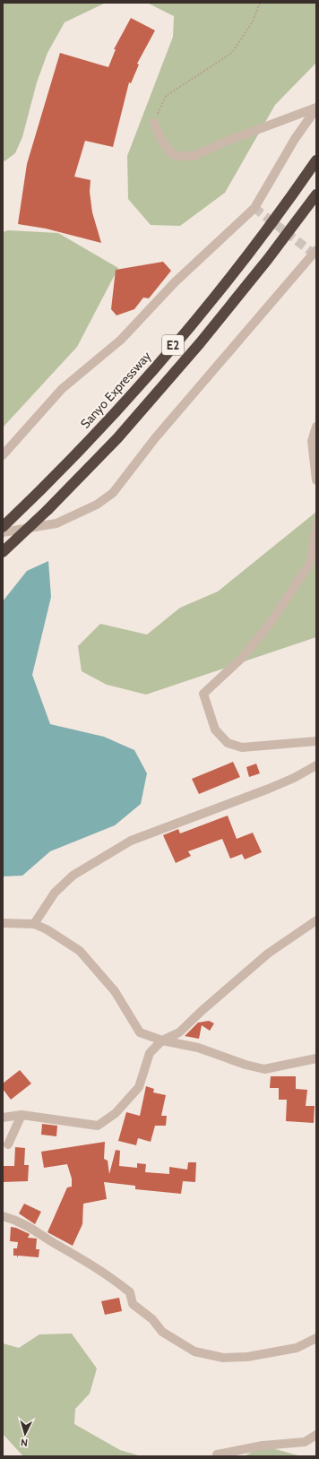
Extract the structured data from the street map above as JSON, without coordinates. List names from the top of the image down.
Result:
{
  "streets": {
    "highway": ["E2", "Sanyo Expressway"]
  },
  "north": "bottom"
}
